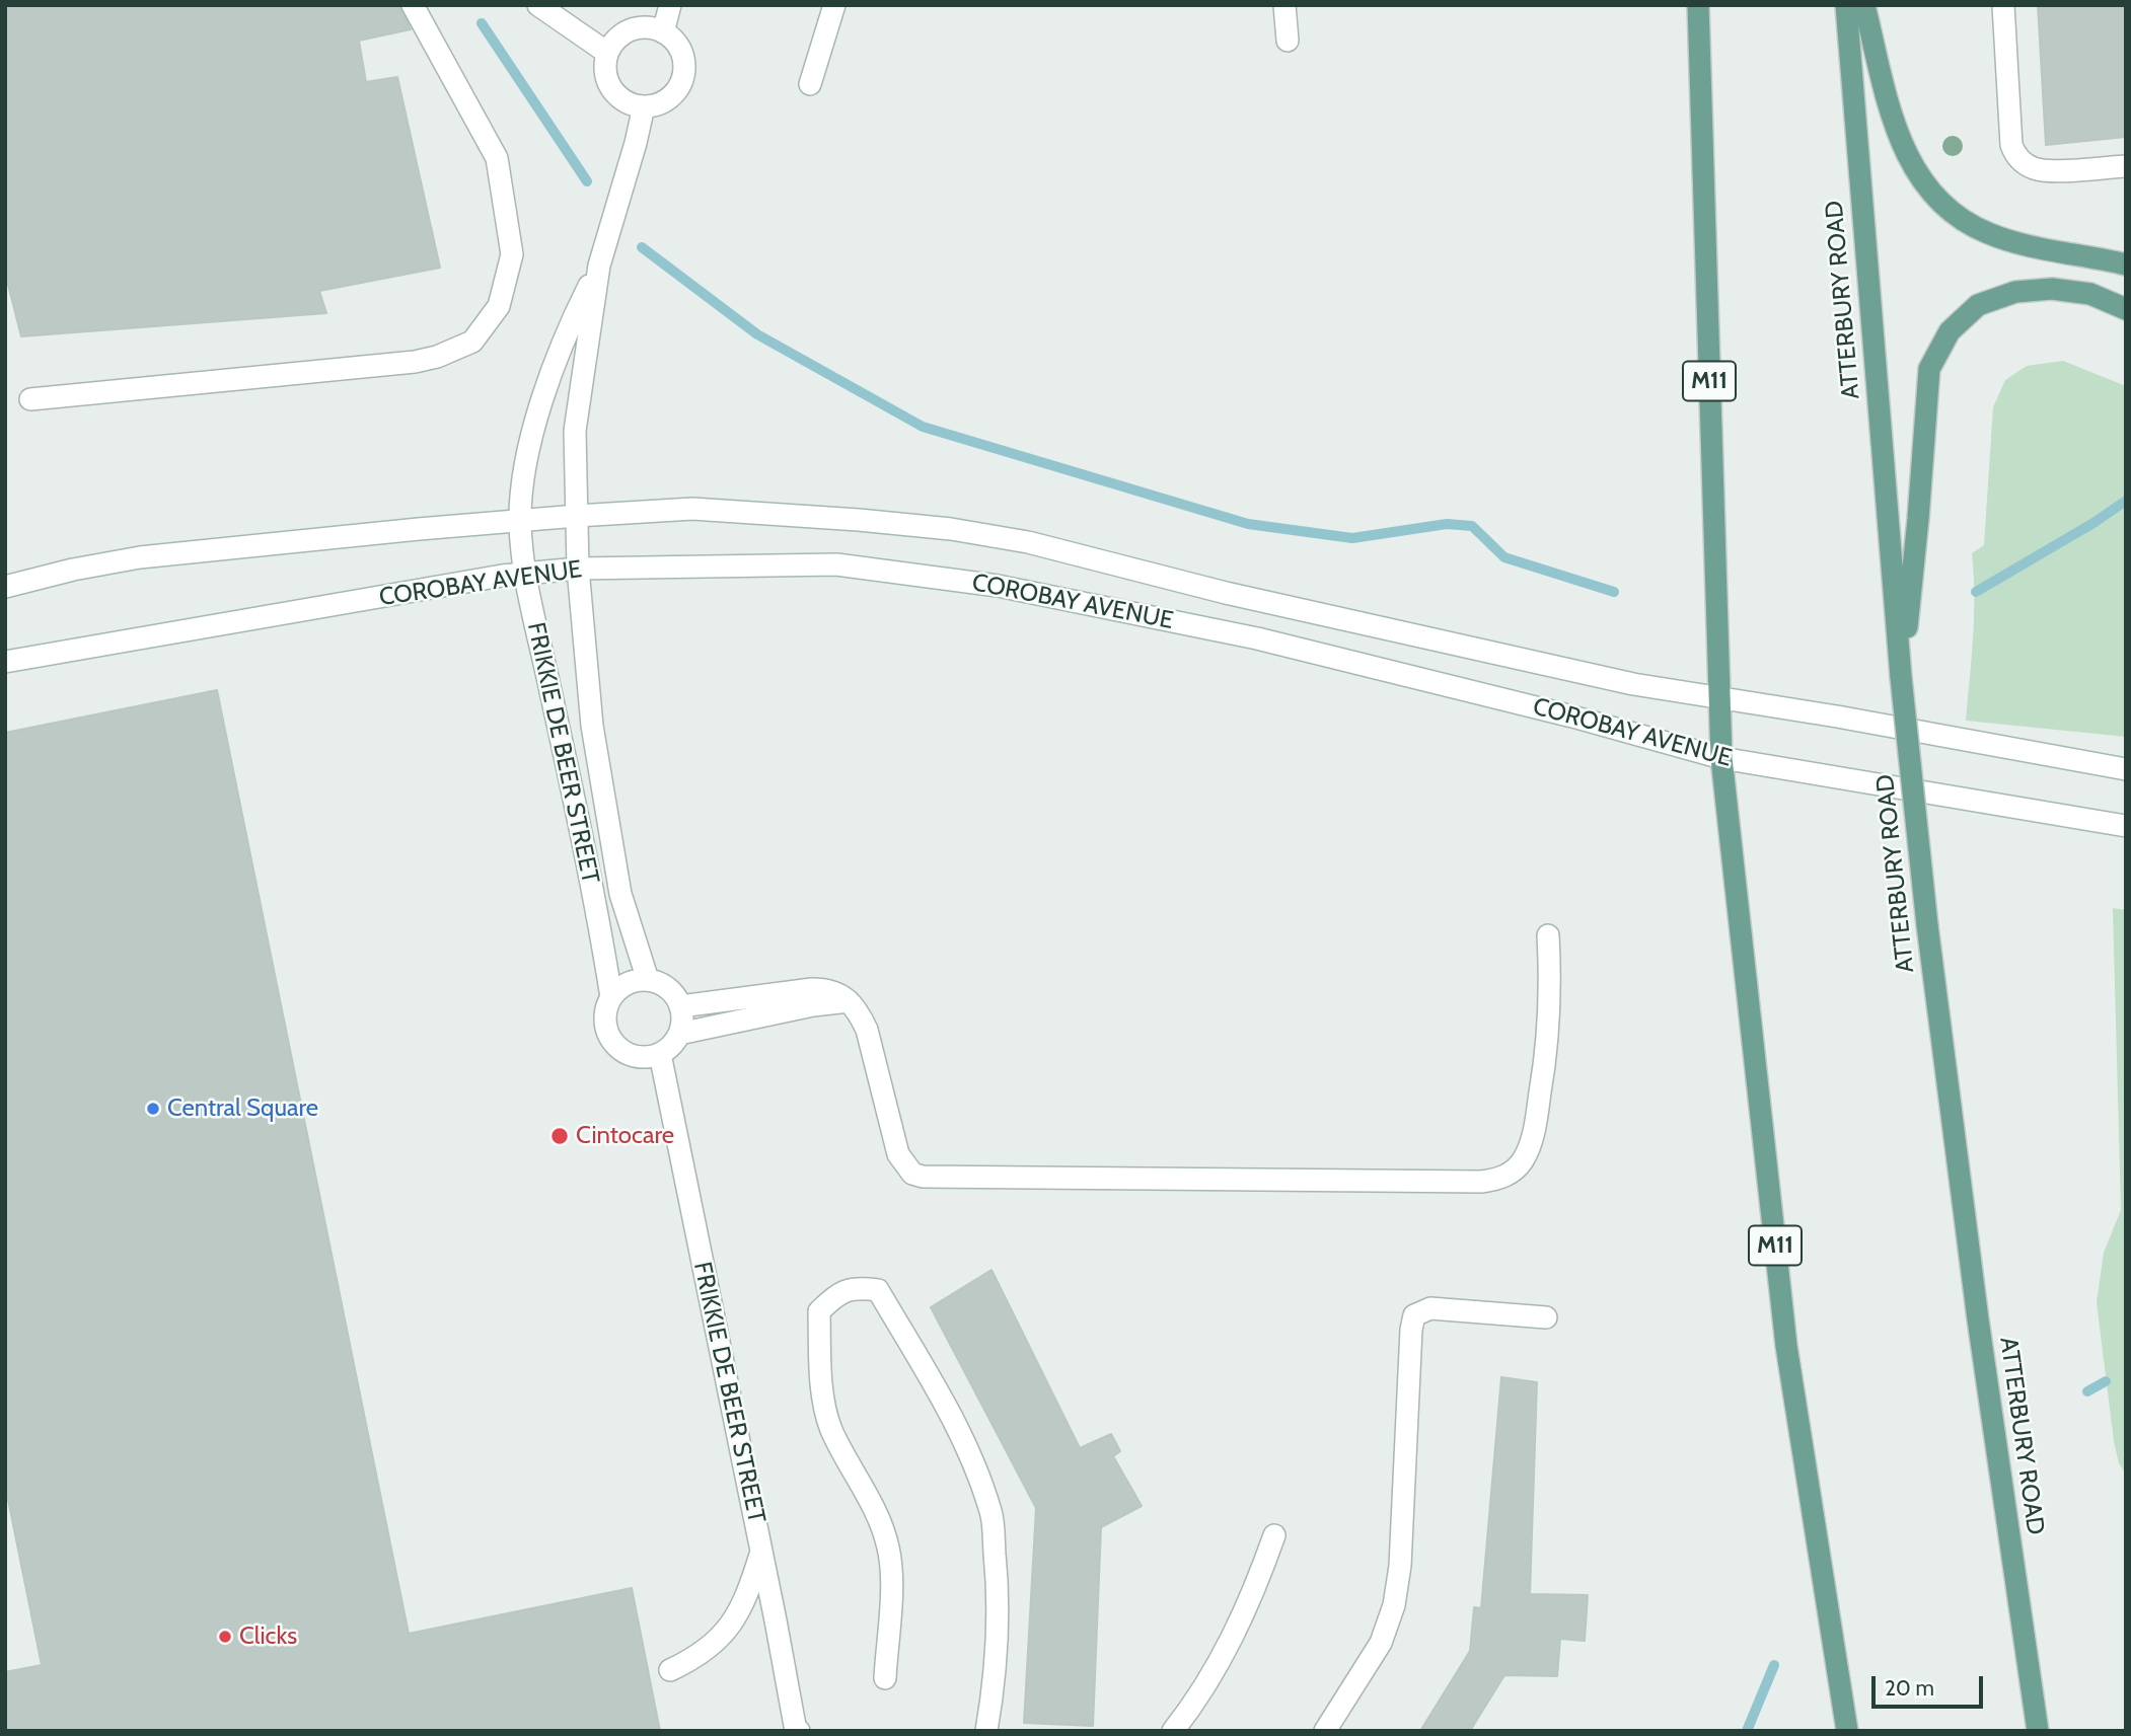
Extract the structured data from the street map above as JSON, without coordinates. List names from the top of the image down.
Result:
{
  "streets": {
    "main road": ["ATTERBURY ROAD", "M11"],
    "street": ["COROBAY AVENUE", "FRIKKIE DE BEER STREET"]
  },
  "crossings": [
    ["M11", "COROBAY AVENUE"],
    ["COROBAY AVENUE", "FRIKKIE DE BEER STREET"]
  ],
  "places": ["Central Square", "Cintocare", "Clicks"],
  "scale_bar": "20 m"
}
